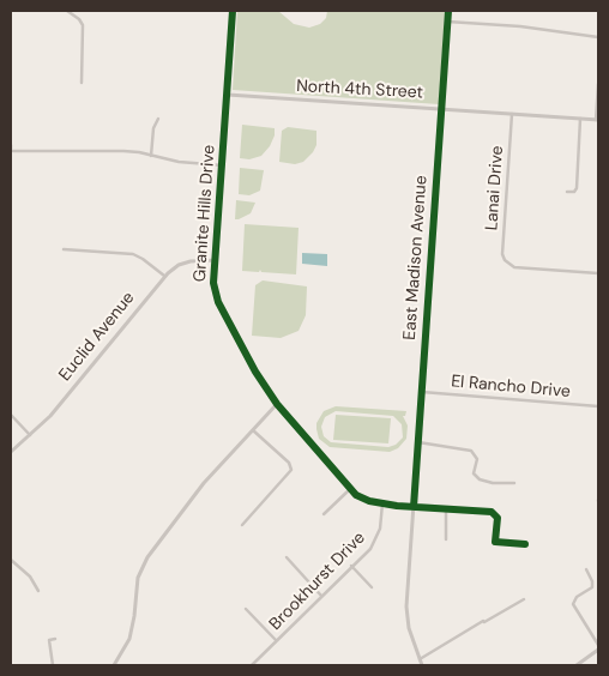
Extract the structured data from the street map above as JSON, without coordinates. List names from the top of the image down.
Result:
{
  "streets": {
    "street": [
      "North 4th Street",
      "Lanai Drive",
      "Granite Hills Drive",
      "East Madison Avenue",
      "Euclid Avenue",
      "El Rancho Drive",
      "Brookhurst Drive"
    ]
  },
  "crossings": [
    ["North 4th Street", "Lanai Drive"],
    ["North 4th Street", "Granite Hills Drive"],
    ["North 4th Street", "East Madison Avenue"],
    ["Granite Hills Drive", "East Madison Avenue"],
    ["Granite Hills Drive", "Euclid Avenue"],
    ["Granite Hills Drive", "Brookhurst Drive"],
    ["East Madison Avenue", "El Rancho Drive"]
  ]
}
